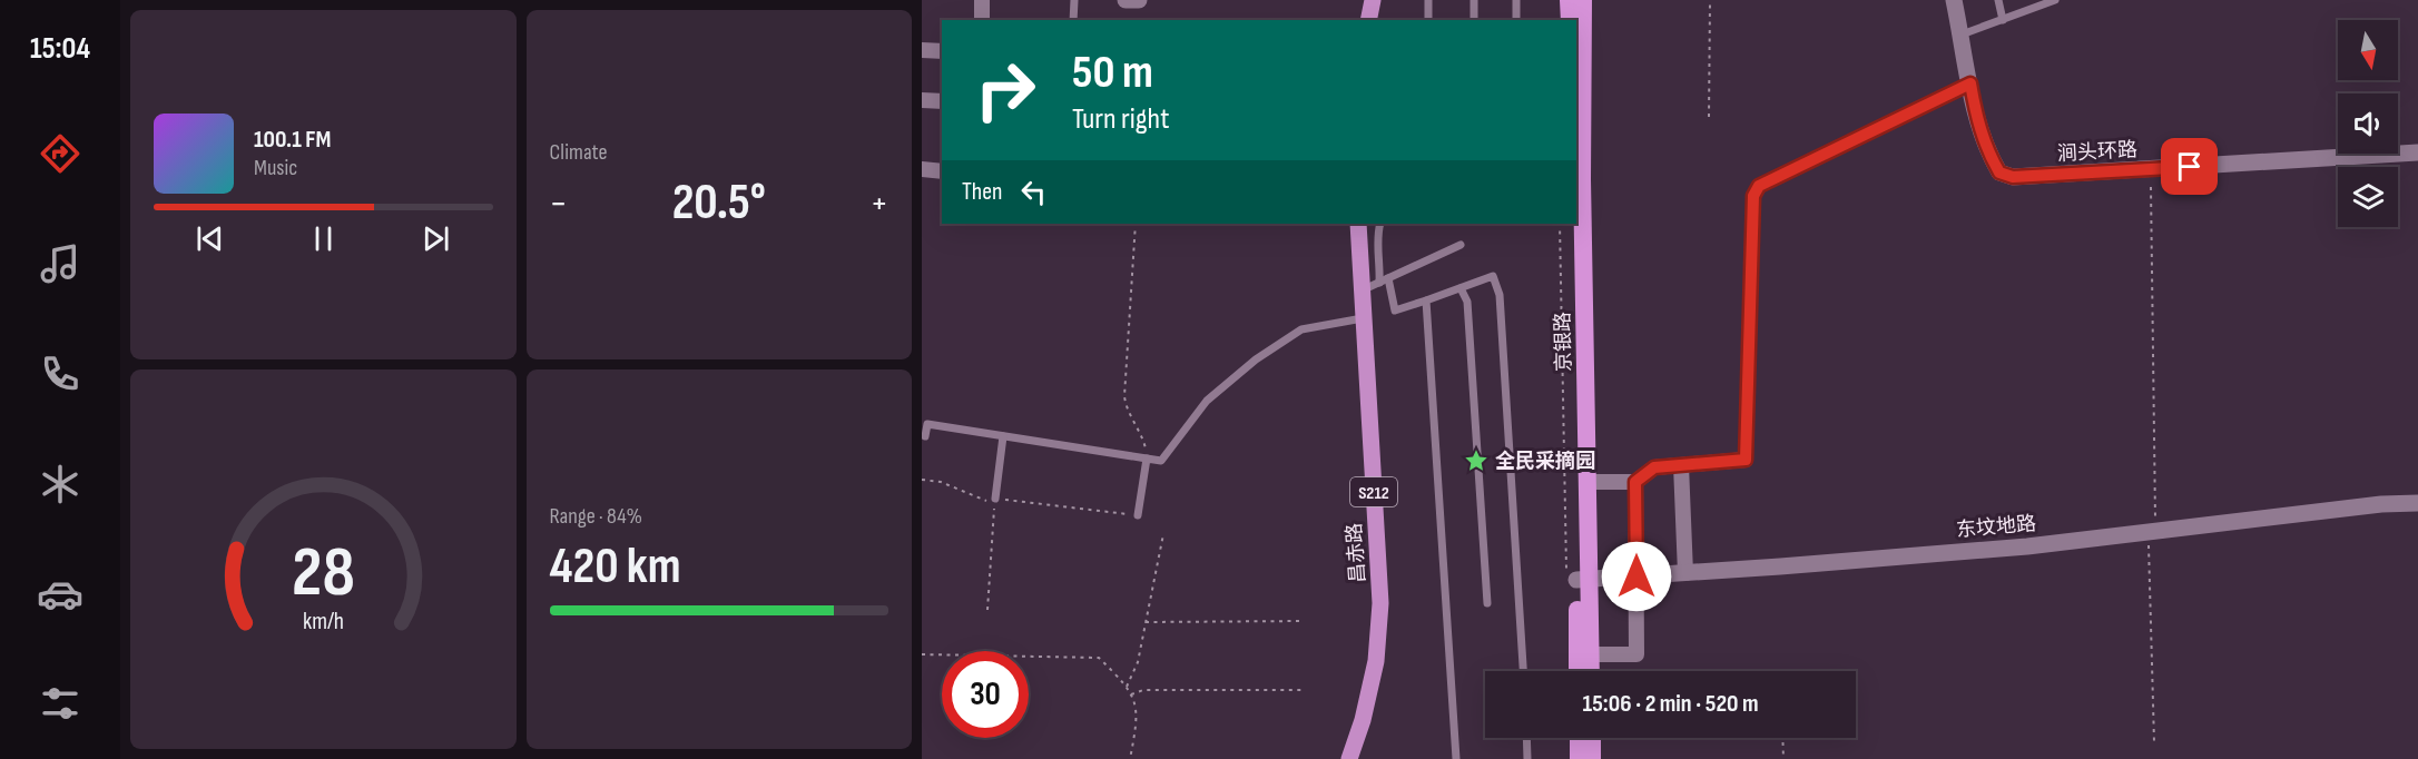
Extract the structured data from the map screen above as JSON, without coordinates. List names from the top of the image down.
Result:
{
  "streets": {
    "highway": ["京银路"],
    "main road": ["S212", "昌赤路"],
    "street": ["涧头环路", "东坟地路"]
  },
  "crossings": [
    ["京银路", "东坟地路"]
  ],
  "places": {
    "place": ["全民采摘园"]
  },
  "north": "bottom",
  "page": {
    "tabs": "15:04",
    "tile": [
      "Climate",
      ["Range · 84%", "420 km"]
    ],
    "turn": ["50 m", "Turn right"],
    "song": ["100.1 FM", "Music"],
    "then": "Then",
    "heat": ["−", "20.5°", "+"],
    "limit": "30",
    "trip": "15:06 · 2 min · 520 m",
    "gauge": ["28", "km/h"]
  }
}
